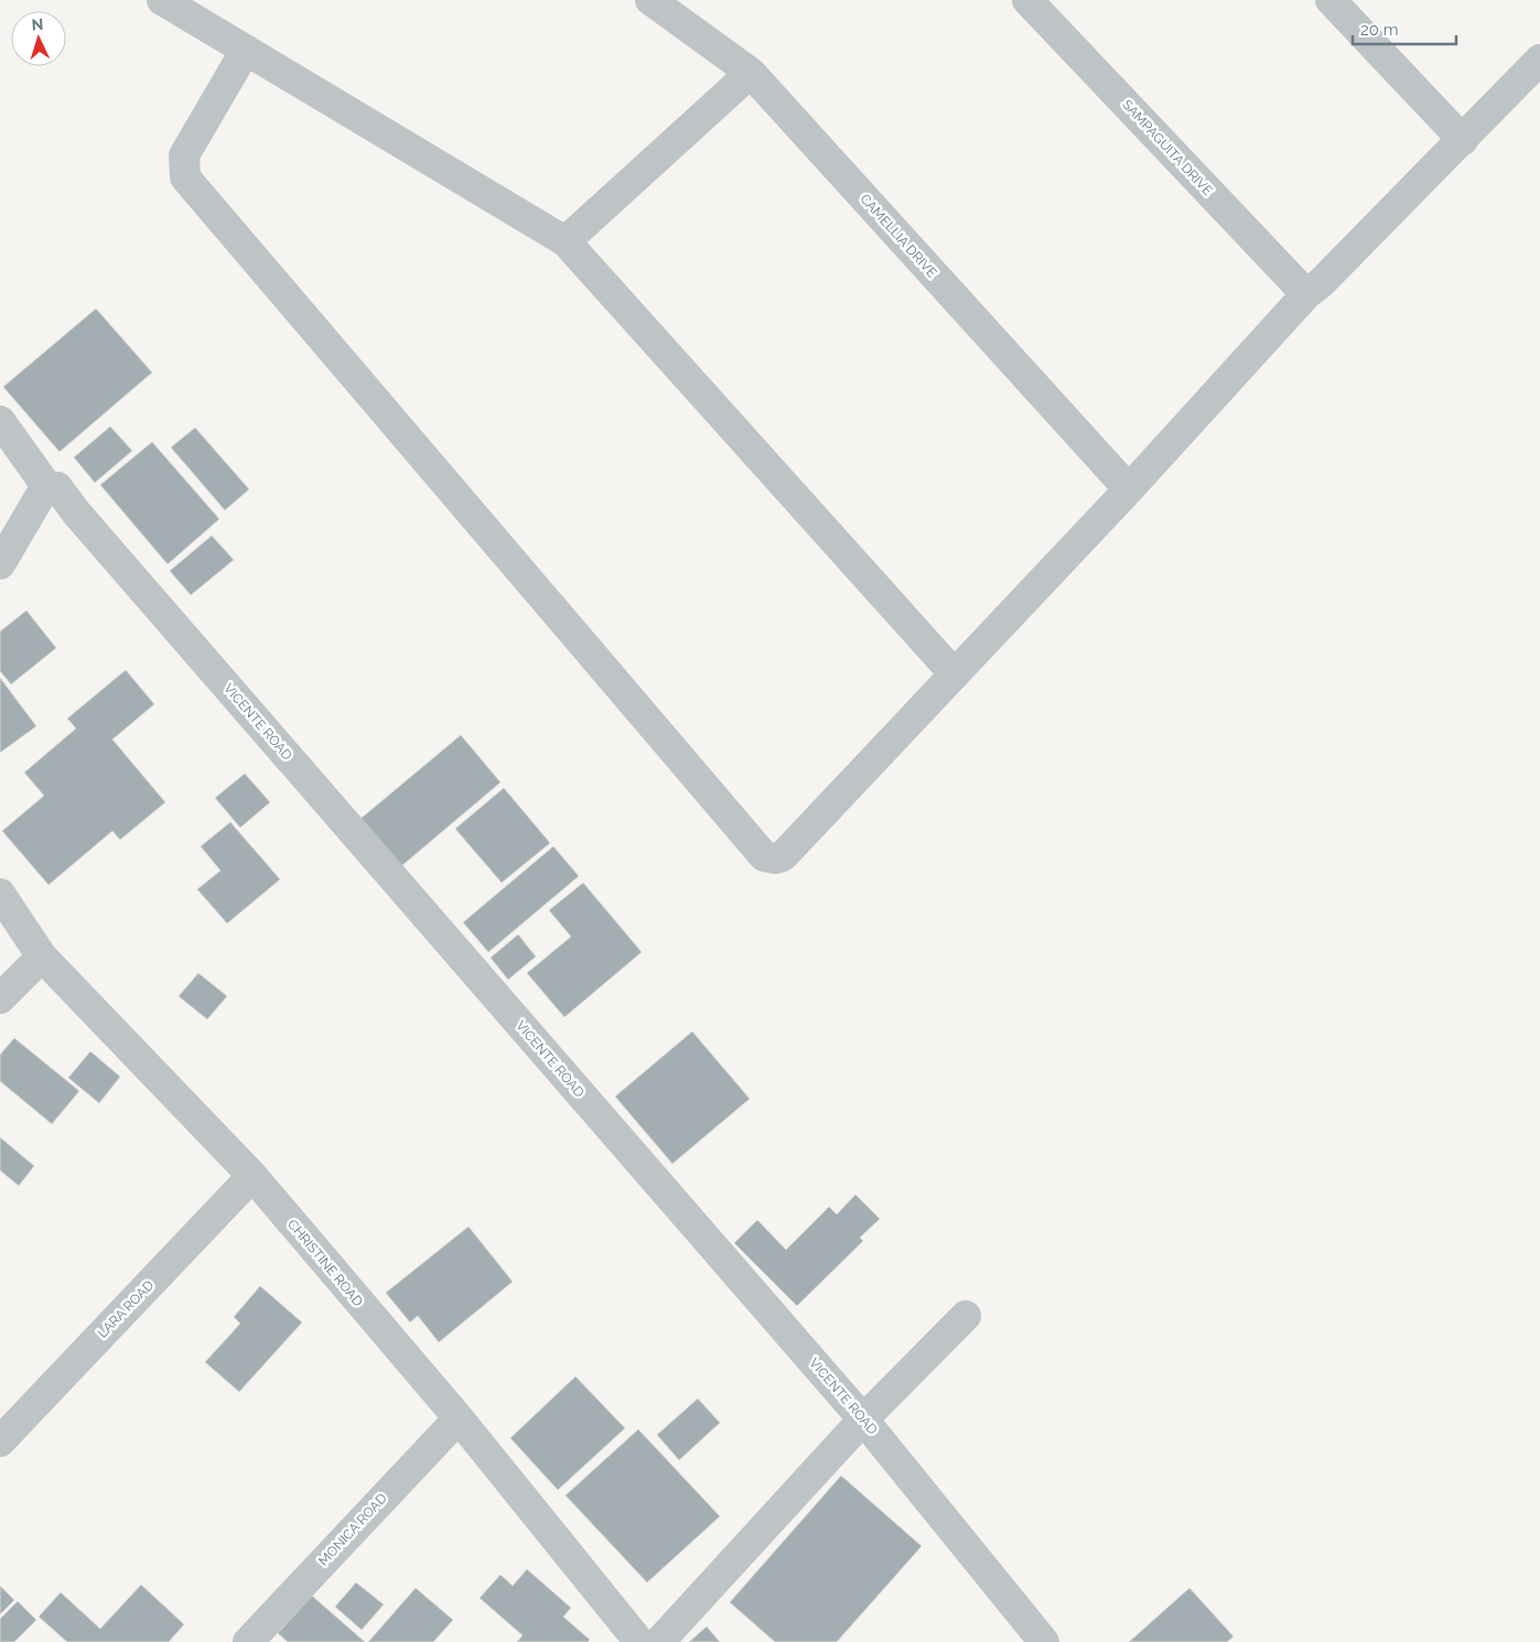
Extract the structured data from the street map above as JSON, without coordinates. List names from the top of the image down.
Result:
{
  "streets": {
    "street": [
      "SAMPAGUITA DRIVE",
      "CAMELLIA DRIVE",
      "VICENTE ROAD",
      "CHRISTINE ROAD",
      "LARA ROAD",
      "MONICA ROAD"
    ]
  },
  "crossings": [
    ["CHRISTINE ROAD", "LARA ROAD"],
    ["CHRISTINE ROAD", "MONICA ROAD"]
  ],
  "scale_bar": "20 m",
  "north": "top"
}
